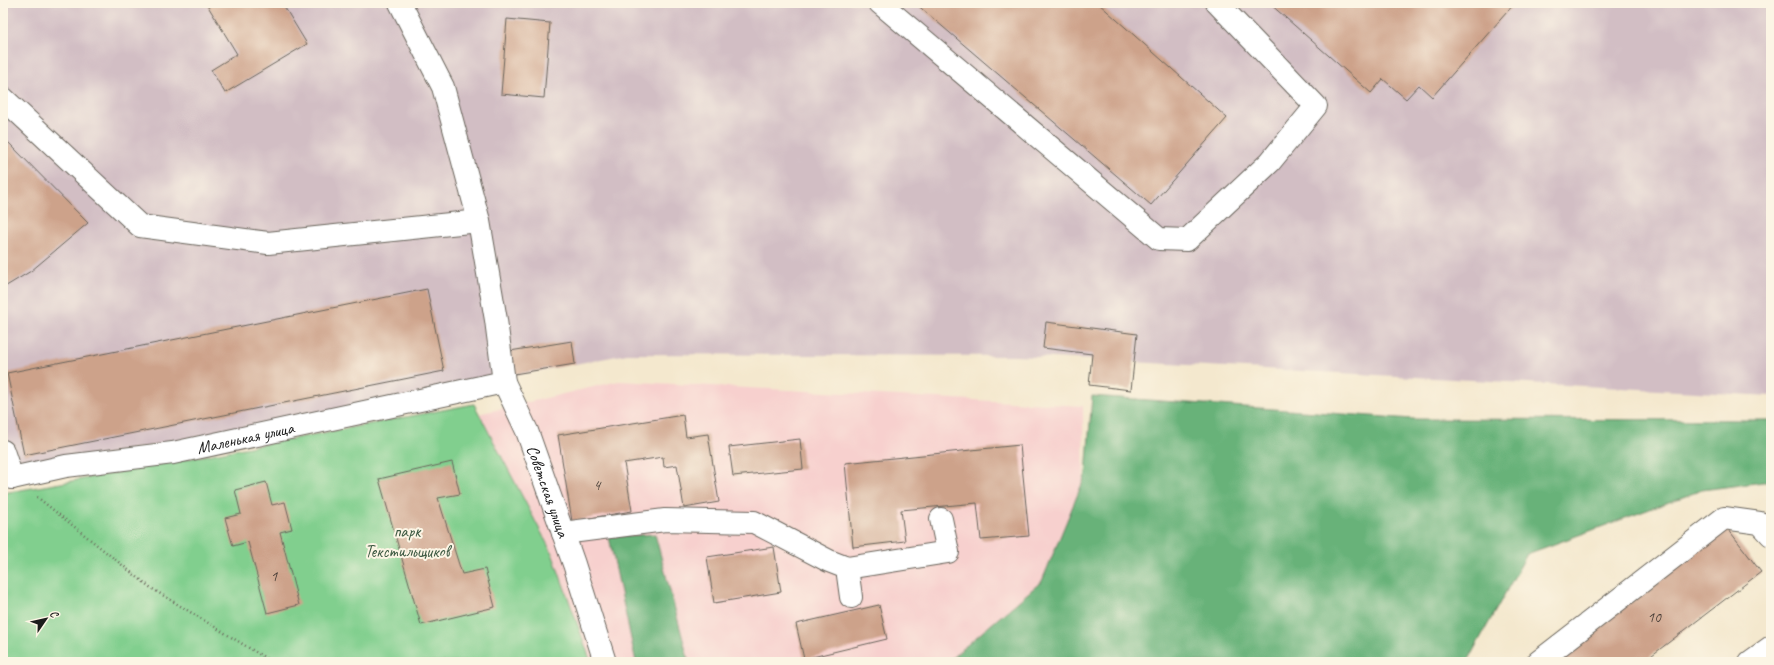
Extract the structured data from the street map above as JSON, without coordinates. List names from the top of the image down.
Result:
{
  "streets": {
    "street": ["Маленькая улица", "Советская улица"]
  },
  "crossings": [
    ["Маленькая улица", "Советская улица"]
  ],
  "parks": ["парк Текстильщиков"],
  "house_numbers": ["4", "1", "10"],
  "north": "top right"
}
